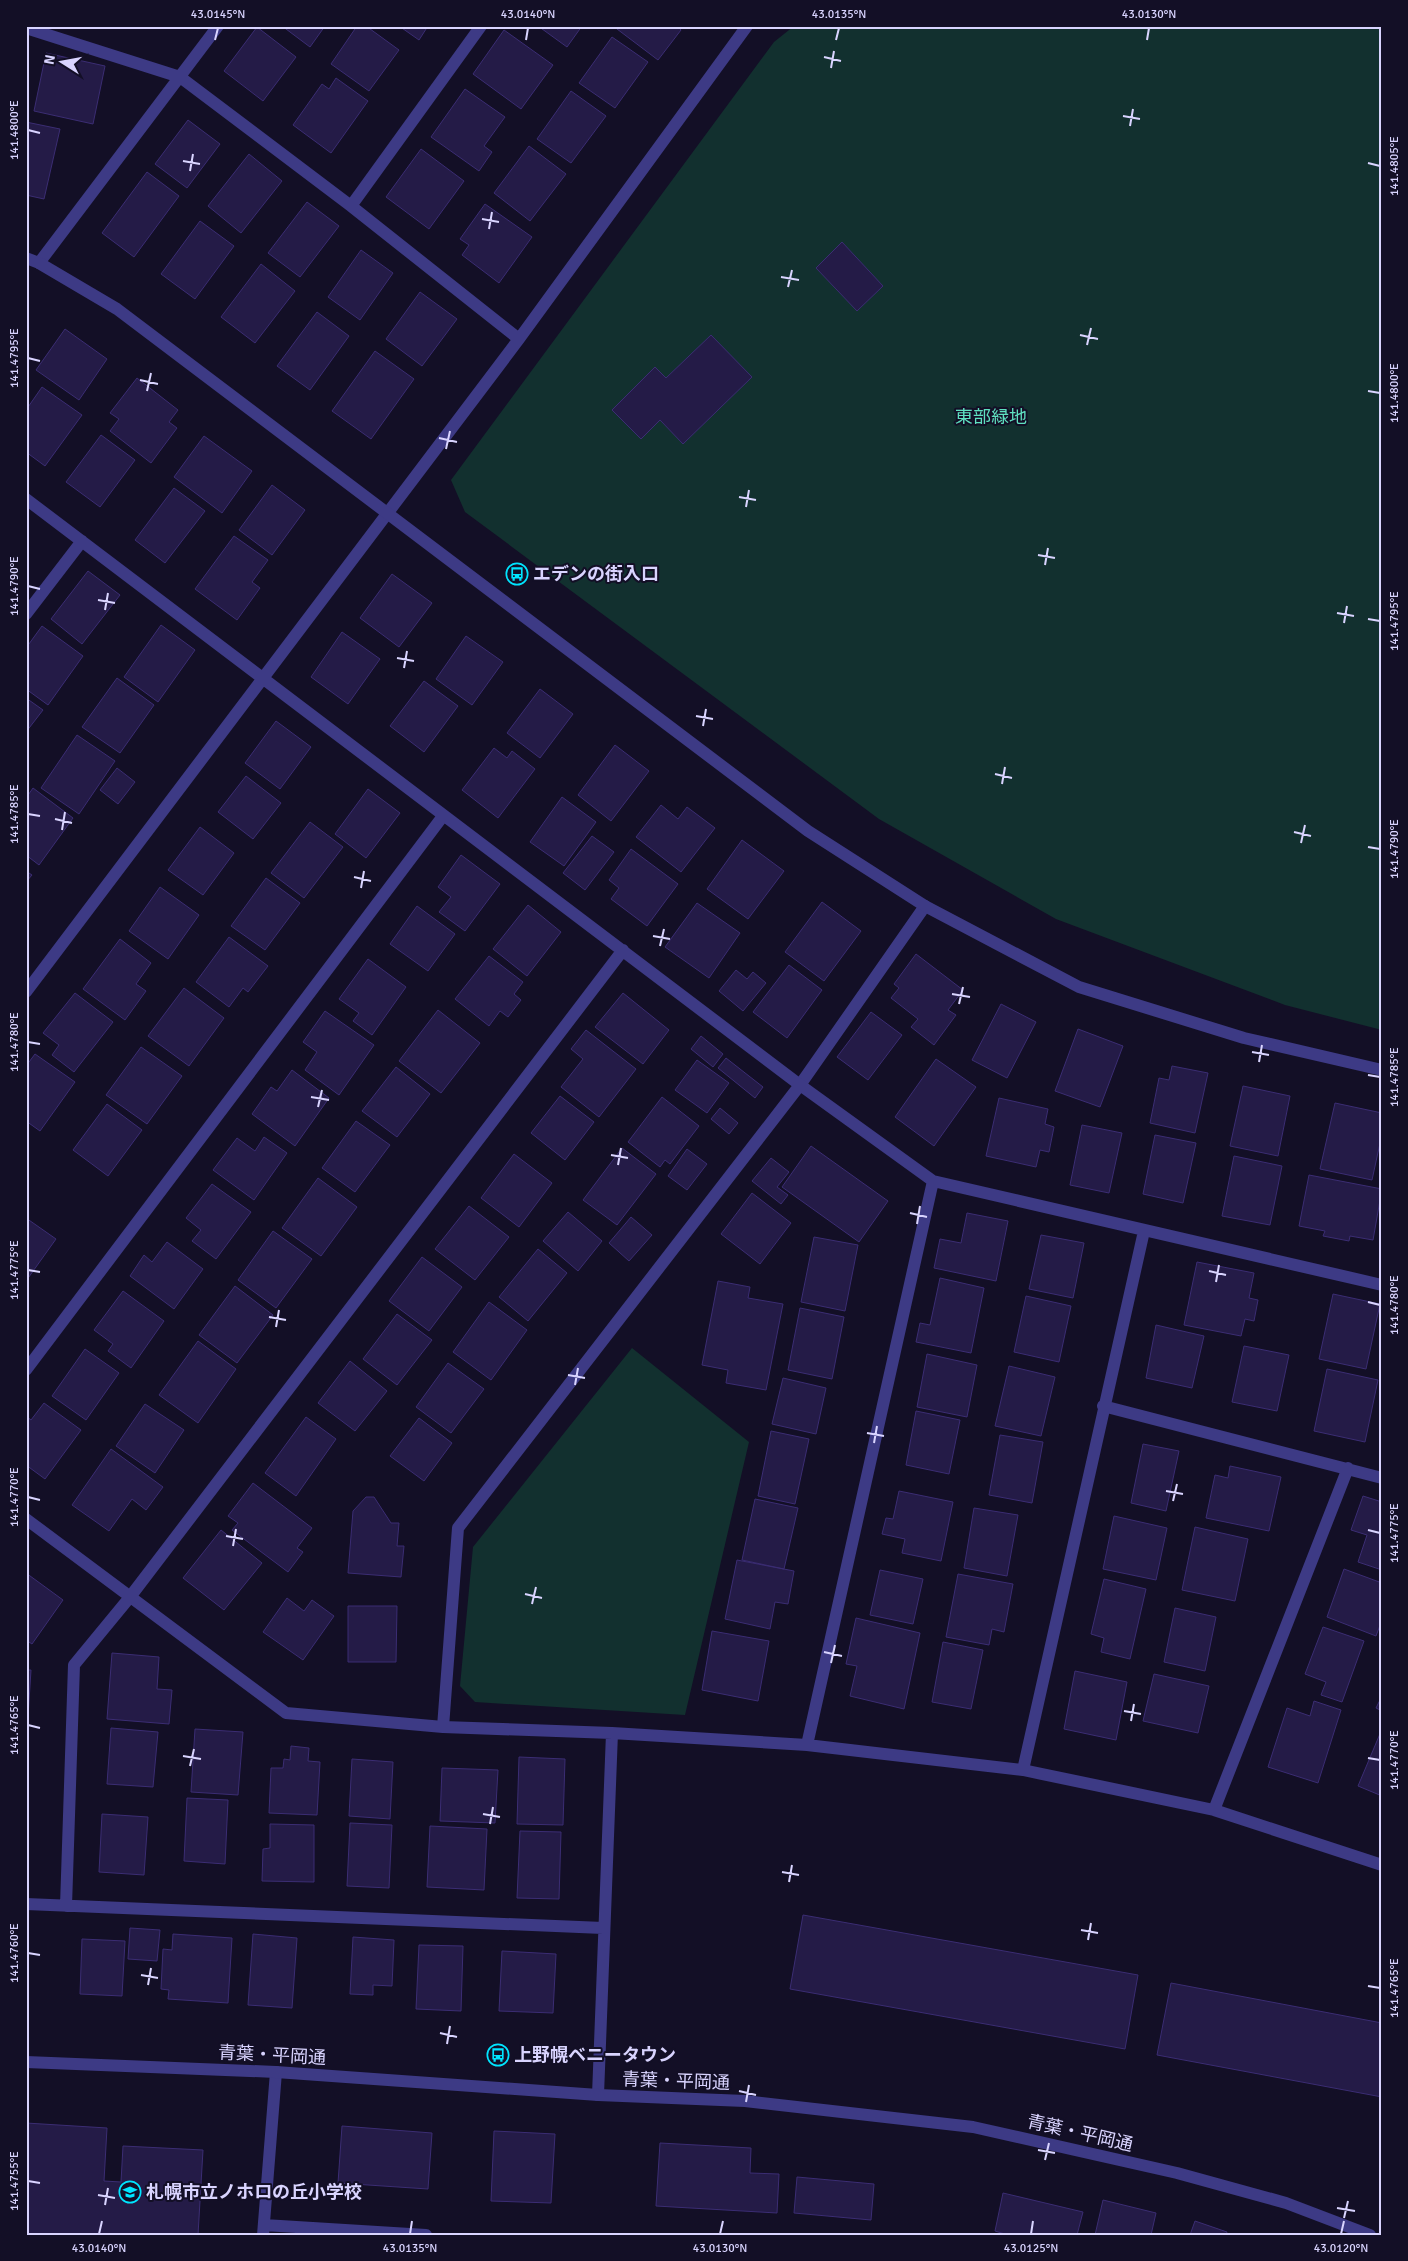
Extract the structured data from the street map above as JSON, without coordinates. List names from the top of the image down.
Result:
{
  "streets": {
    "street": ["青葉・平岡通"]
  },
  "parks": ["東部緑地"],
  "places": {
    "bus stop": ["エデンの街入口", "上野幌ベニータウン"],
    "school or university": ["札幌市立ノホロの丘小学校"]
  },
  "north": "left",
  "coordinates": [
    "43.0145°N",
    "43.0140°N",
    "43.0135°N",
    "43.0130°N",
    "141.4800°E",
    "141.4805°E",
    "141.4795°E",
    "141.4790°E",
    "141.4785°E",
    "141.4780°E",
    "141.4775°E",
    "141.4770°E",
    "141.4765°E",
    "141.4760°E",
    "141.4755°E",
    "43.0125°N",
    "43.0120°N"
  ]
}
